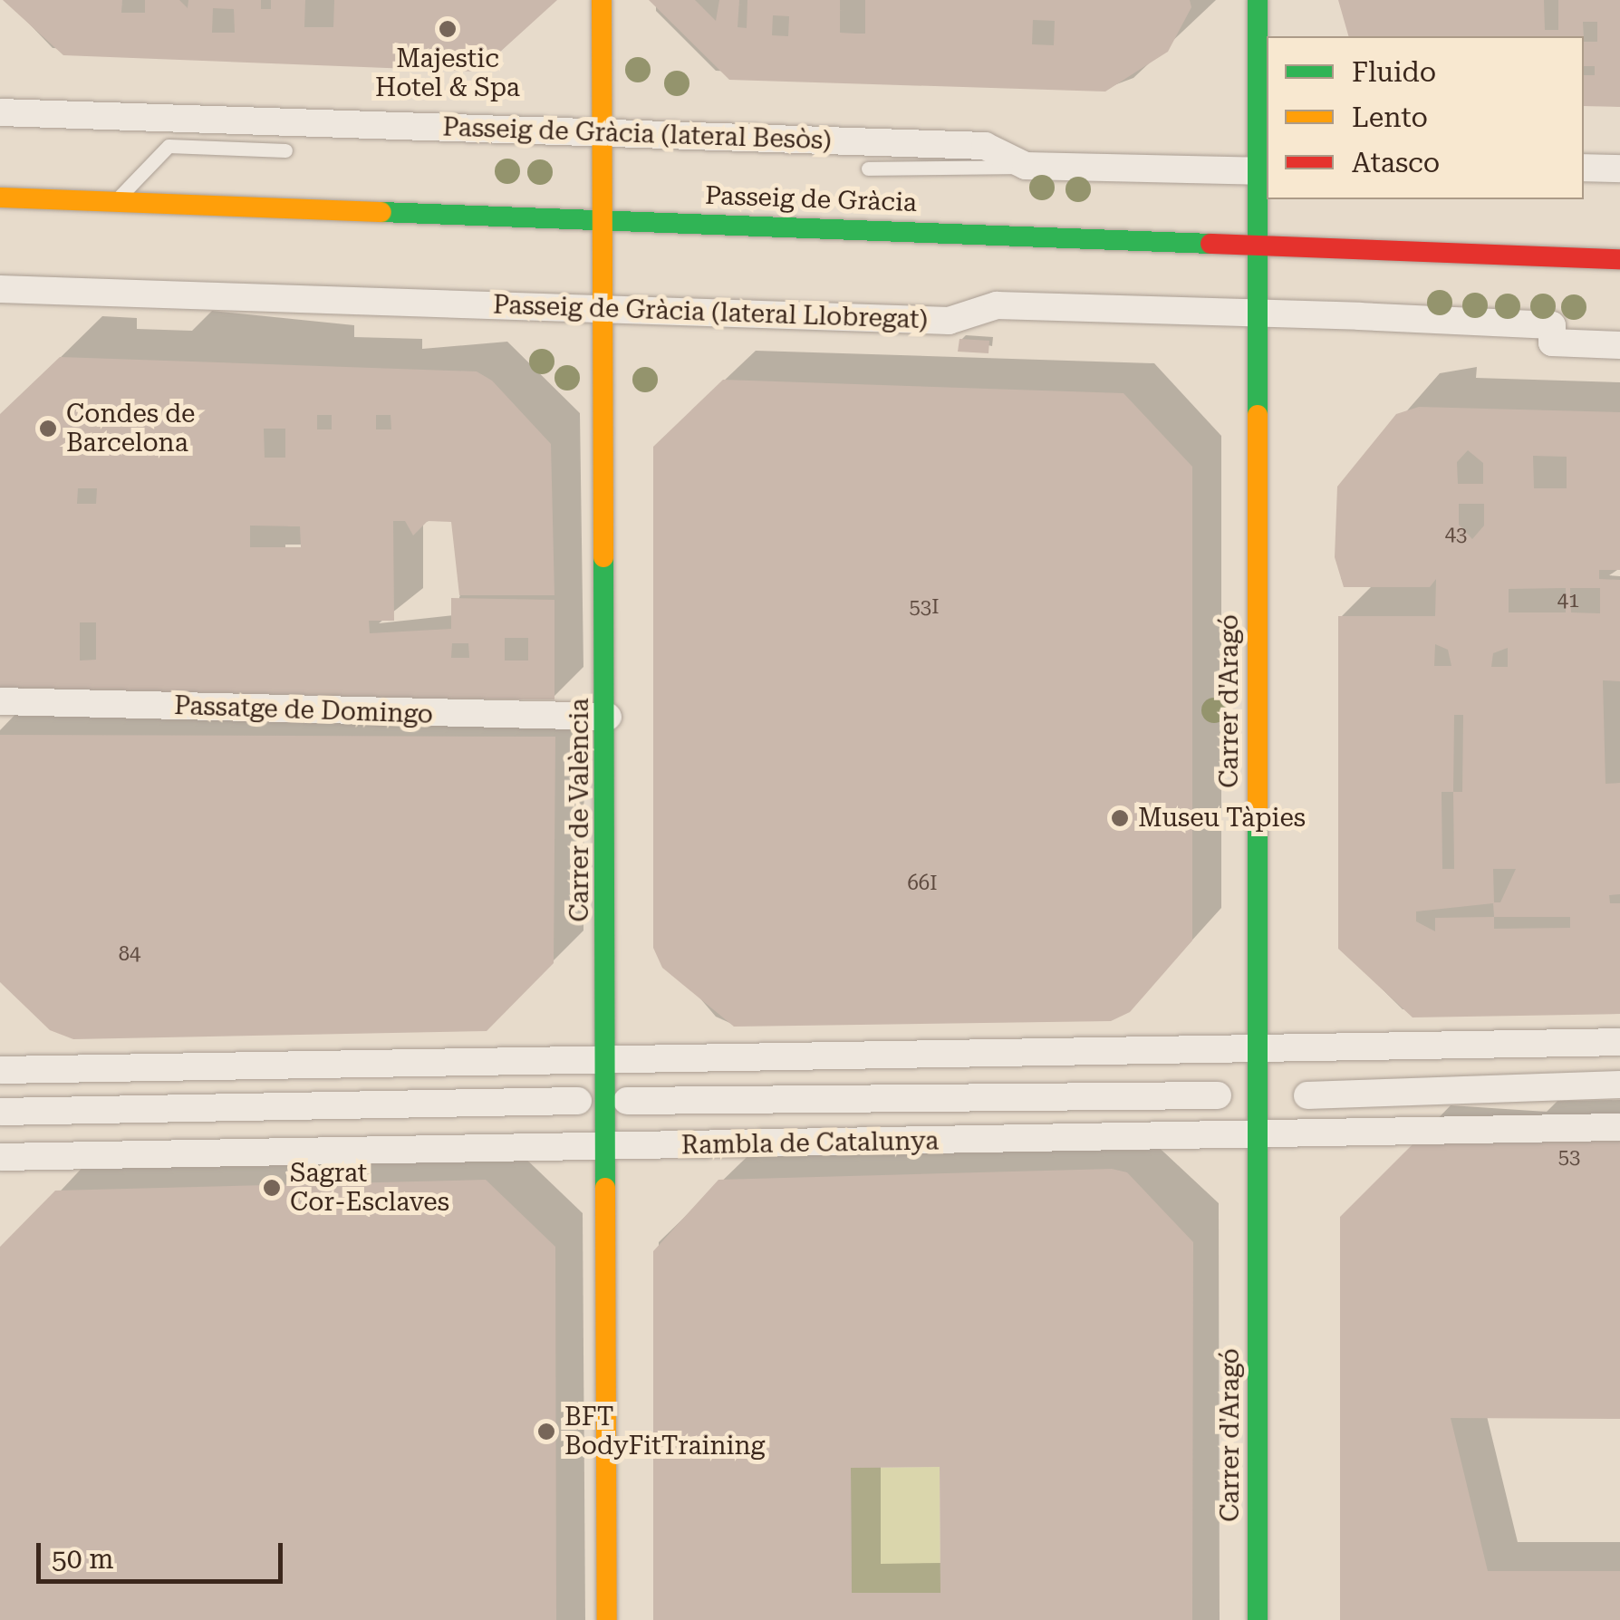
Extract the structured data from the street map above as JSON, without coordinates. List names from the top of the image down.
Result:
{
  "streets": {
    "street": [
      "Passeig de Gràcia (lateral Besòs)",
      "Passeig de Gràcia",
      "Passeig de Gràcia (lateral Llobregat)",
      "Carrer d'Aragó",
      "Passatge de Domingo",
      "Carrer de València",
      "Rambla de Catalunya"
    ]
  },
  "crossings": [
    ["Passeig de Gràcia (lateral Besòs)", "Carrer d'Aragó"],
    ["Passeig de Gràcia (lateral Besòs)", "Carrer de València"],
    ["Passeig de Gràcia", "Carrer d'Aragó"],
    ["Passeig de Gràcia", "Carrer de València"],
    ["Passeig de Gràcia (lateral Llobregat)", "Carrer d'Aragó"],
    ["Passeig de Gràcia (lateral Llobregat)", "Carrer de València"],
    ["Carrer d'Aragó", "Rambla de Catalunya"],
    ["Passatge de Domingo", "Carrer de València"],
    ["Carrer de València", "Rambla de Catalunya"]
  ],
  "places": [
    "Majestic Hotel & Spa",
    "Condes de Barcelona",
    "Museu Tàpies",
    "Sagrat Cor-Esclaves",
    "BFT BodyFitTraining"
  ],
  "house_numbers": [
    "43",
    "41",
    "53I",
    "66I",
    "84",
    "53"
  ],
  "legend": ["Fluido", "Lento", "Atasco"],
  "scale_bar": "50 m"
}
